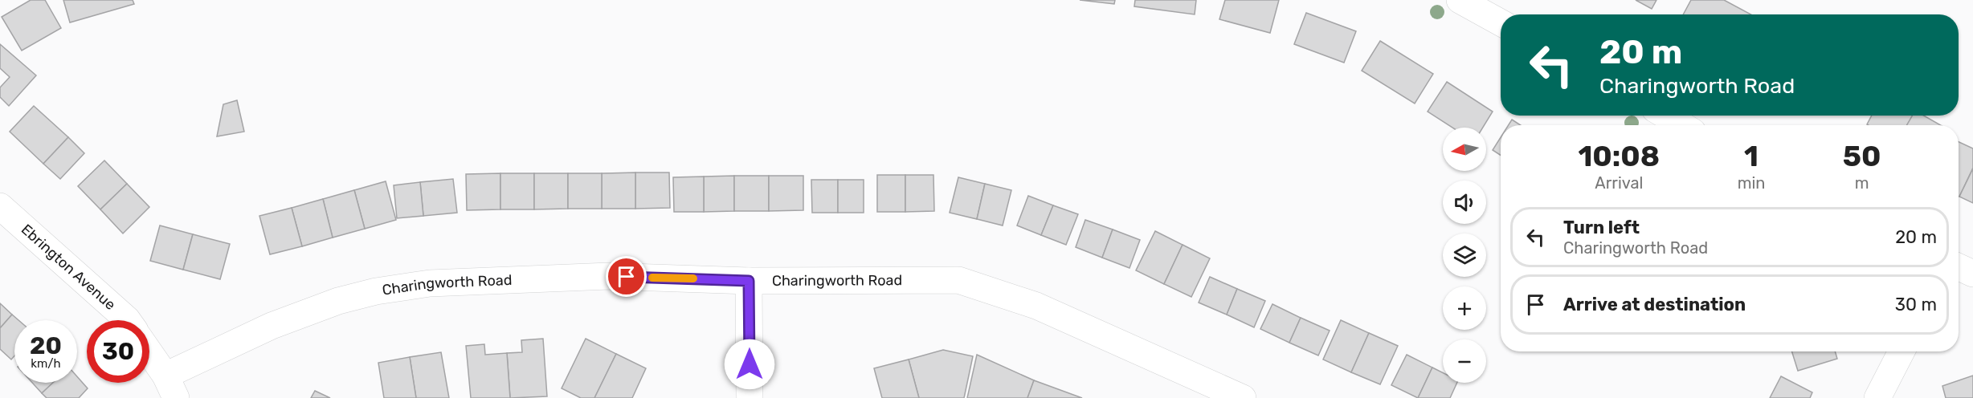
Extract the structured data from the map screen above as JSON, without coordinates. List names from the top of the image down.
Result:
{
  "streets": {
    "street": ["Ebrington Avenue", "Charingworth Road"]
  },
  "north": "left",
  "page": {
    "turn": ["20 m", "Charingworth Road"],
    "eta": [
      "10:08",
      "Arrival",
      "1",
      "min",
      "50",
      "m"
    ],
    "map_buttons": ["+", "−"],
    "list": [
      {
        "name": "Turn left",
        "note": "Charingworth Road",
        "value": "20 m"
      },
      {
        "name": "Arrive at destination",
        "value": "30 m"
      }
    ],
    "speed": "20 km/h",
    "limit": "30"
  }
}
